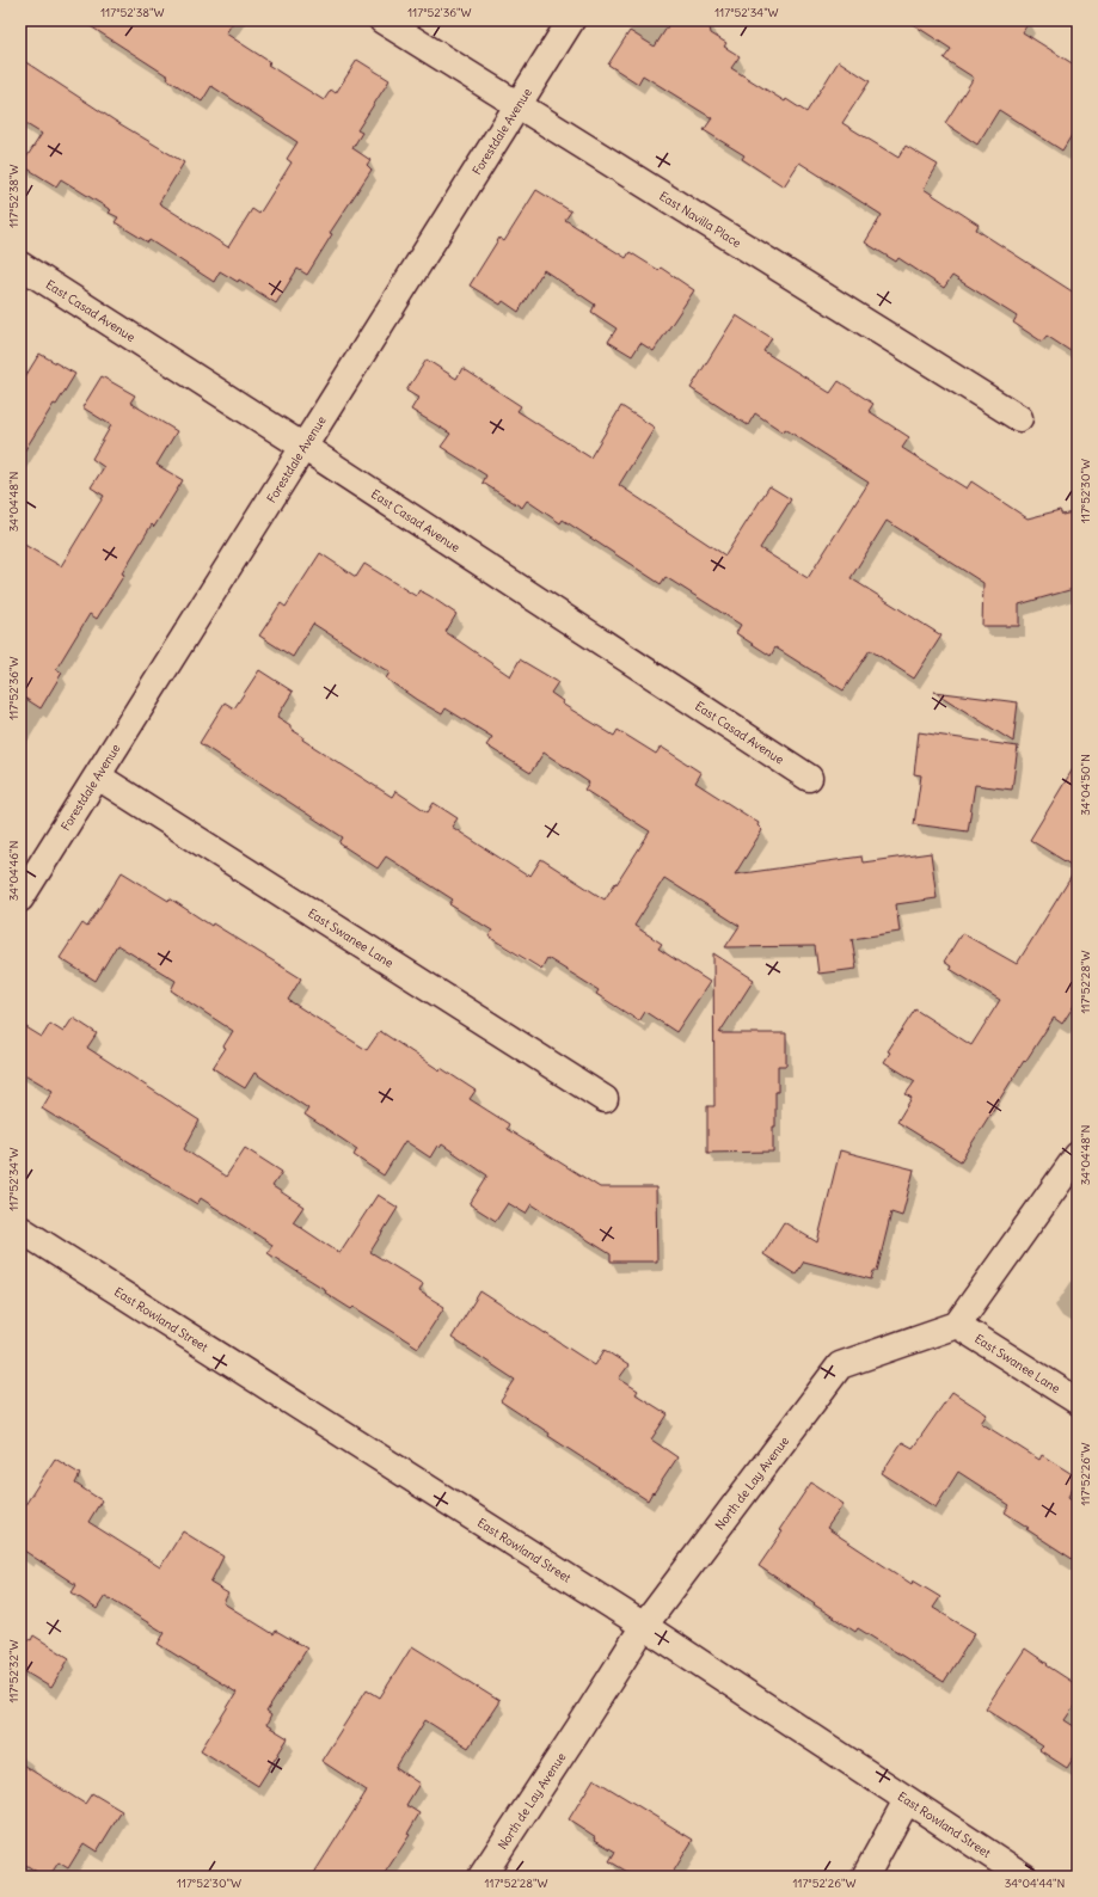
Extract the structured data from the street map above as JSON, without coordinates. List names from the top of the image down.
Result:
{
  "streets": {
    "street": [
      "Forestdale Avenue",
      "East Navilla Place",
      "East Casad Avenue",
      "East Swanee Lane",
      "East Rowland Street",
      "North de Lay Avenue"
    ]
  },
  "crossings": [
    ["Forestdale Avenue", "East Navilla Place"],
    ["Forestdale Avenue", "East Casad Avenue"],
    ["Forestdale Avenue", "East Swanee Lane"],
    ["East Swanee Lane", "North de Lay Avenue"],
    ["East Rowland Street", "North de Lay Avenue"]
  ],
  "coordinates": [
    "117°52'38\"W",
    "117°52'36\"W",
    "117°52'34\"W",
    "117°52'30\"W",
    "34°04'48\"N",
    "34°04'50\"N",
    "34°04'46\"N",
    "117°52'28\"W",
    "117°52'26\"W",
    "117°52'32\"W",
    "34°04'44\"N"
  ]
}
